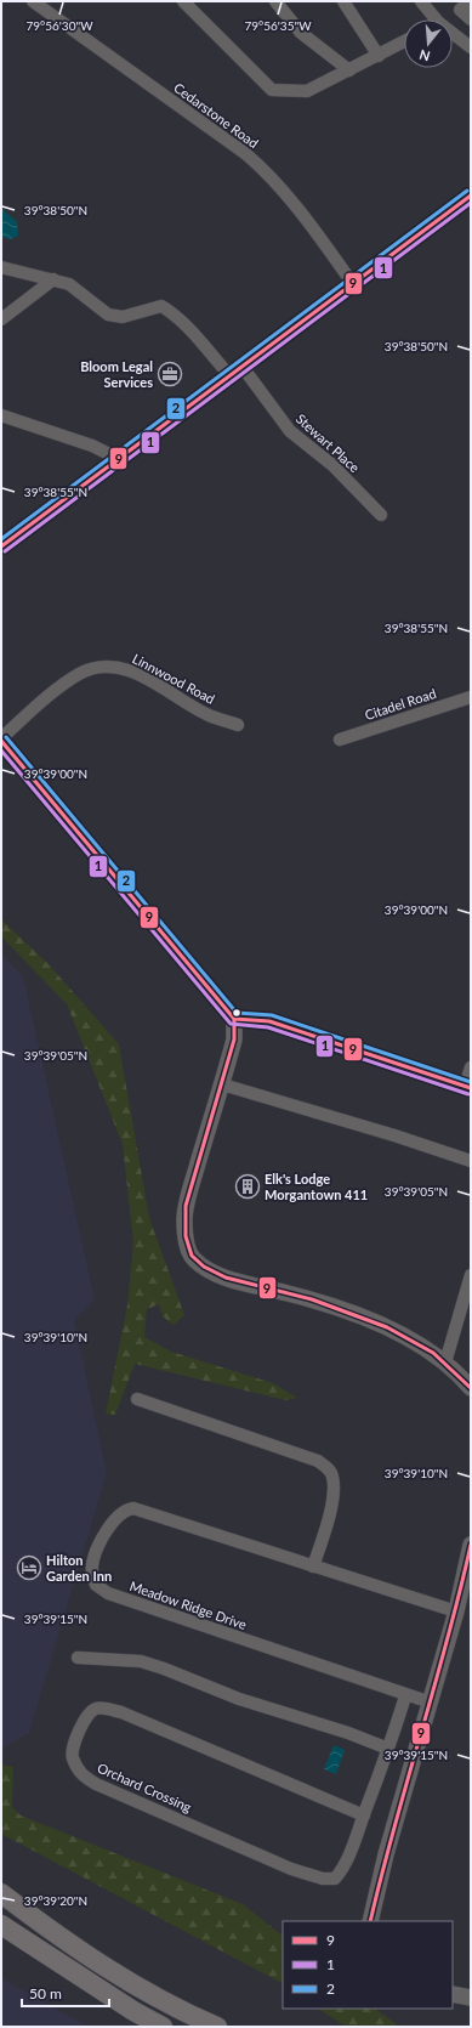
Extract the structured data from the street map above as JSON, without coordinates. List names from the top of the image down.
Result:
{
  "streets": {
    "street": [
      "Cedarstone Road",
      "Stewart Place",
      "Linnwood Road",
      "Citadel Road",
      "Meadow Ridge Drive",
      "Orchard Crossing"
    ]
  },
  "crossings": [
    ["Meadow Ridge Drive", "Orchard Crossing"]
  ],
  "places": {
    "office": ["Bloom Legal Services"],
    "building": ["Elk's Lodge Morgantown 411"],
    "hotel": ["Hilton Garden Inn"]
  },
  "lines": ["transit line 2", "transit line 9", "transit line 1"],
  "legend": ["9", "1", "2"],
  "scale_bar": "50 m",
  "north": "bottom",
  "coordinates": [
    "79°56'30\"W",
    "79°56'35\"W",
    "39°38'50\"N",
    "39°38'55\"N",
    "39°39'00\"N",
    "39°39'05\"N",
    "39°39'10\"N",
    "39°39'15\"N",
    "39°39'20\"N"
  ]
}
